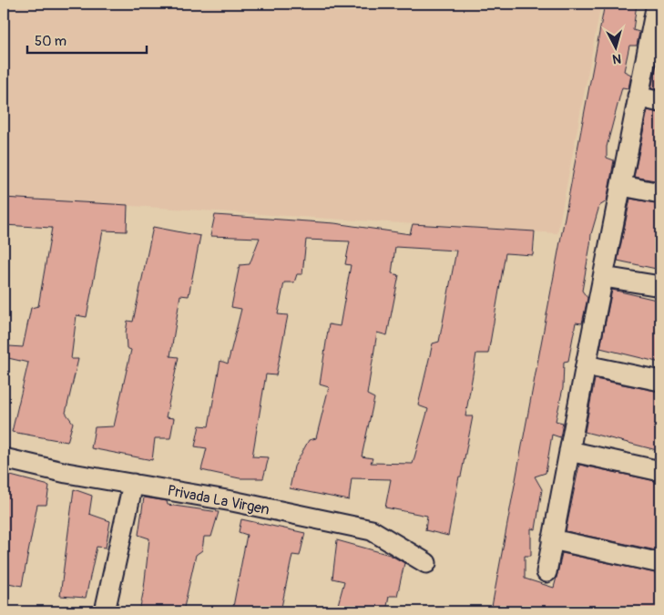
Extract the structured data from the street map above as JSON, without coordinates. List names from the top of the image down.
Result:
{
  "streets": {
    "street": ["Privada La Virgen"]
  },
  "scale_bar": "50 m",
  "north": "bottom"
}
